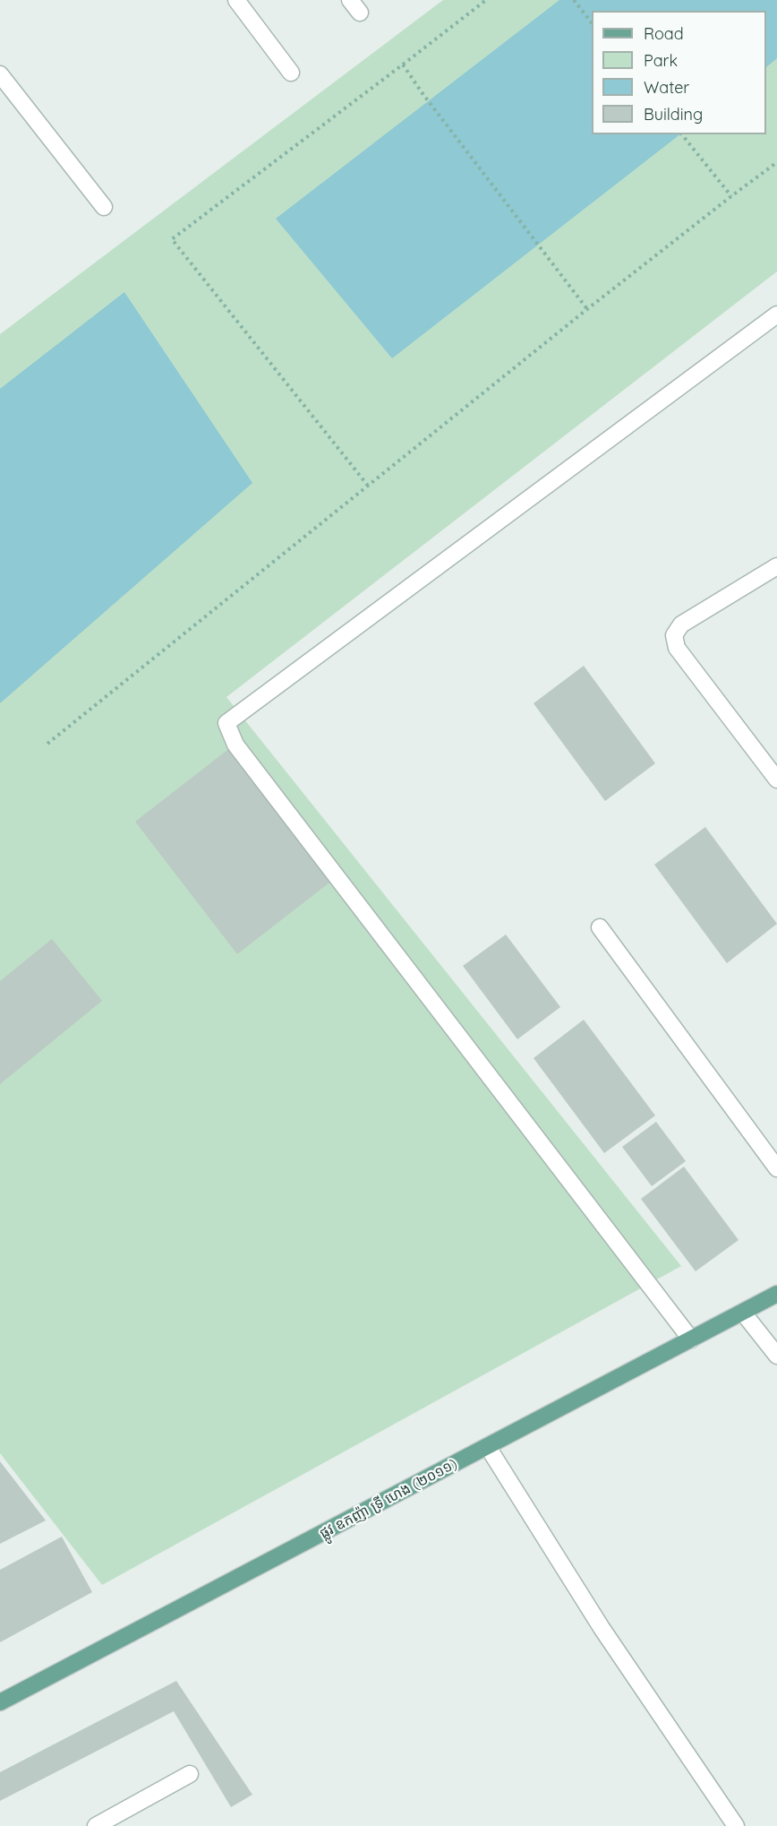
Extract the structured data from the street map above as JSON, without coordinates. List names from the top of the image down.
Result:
{
  "streets": {
    "main road": ["ផ្លូវ ឧកញ៉ា ទ្រី ហេង (២០១១)"]
  },
  "legend": [
    "Road",
    "Park",
    "Water",
    "Building"
  ]
}
